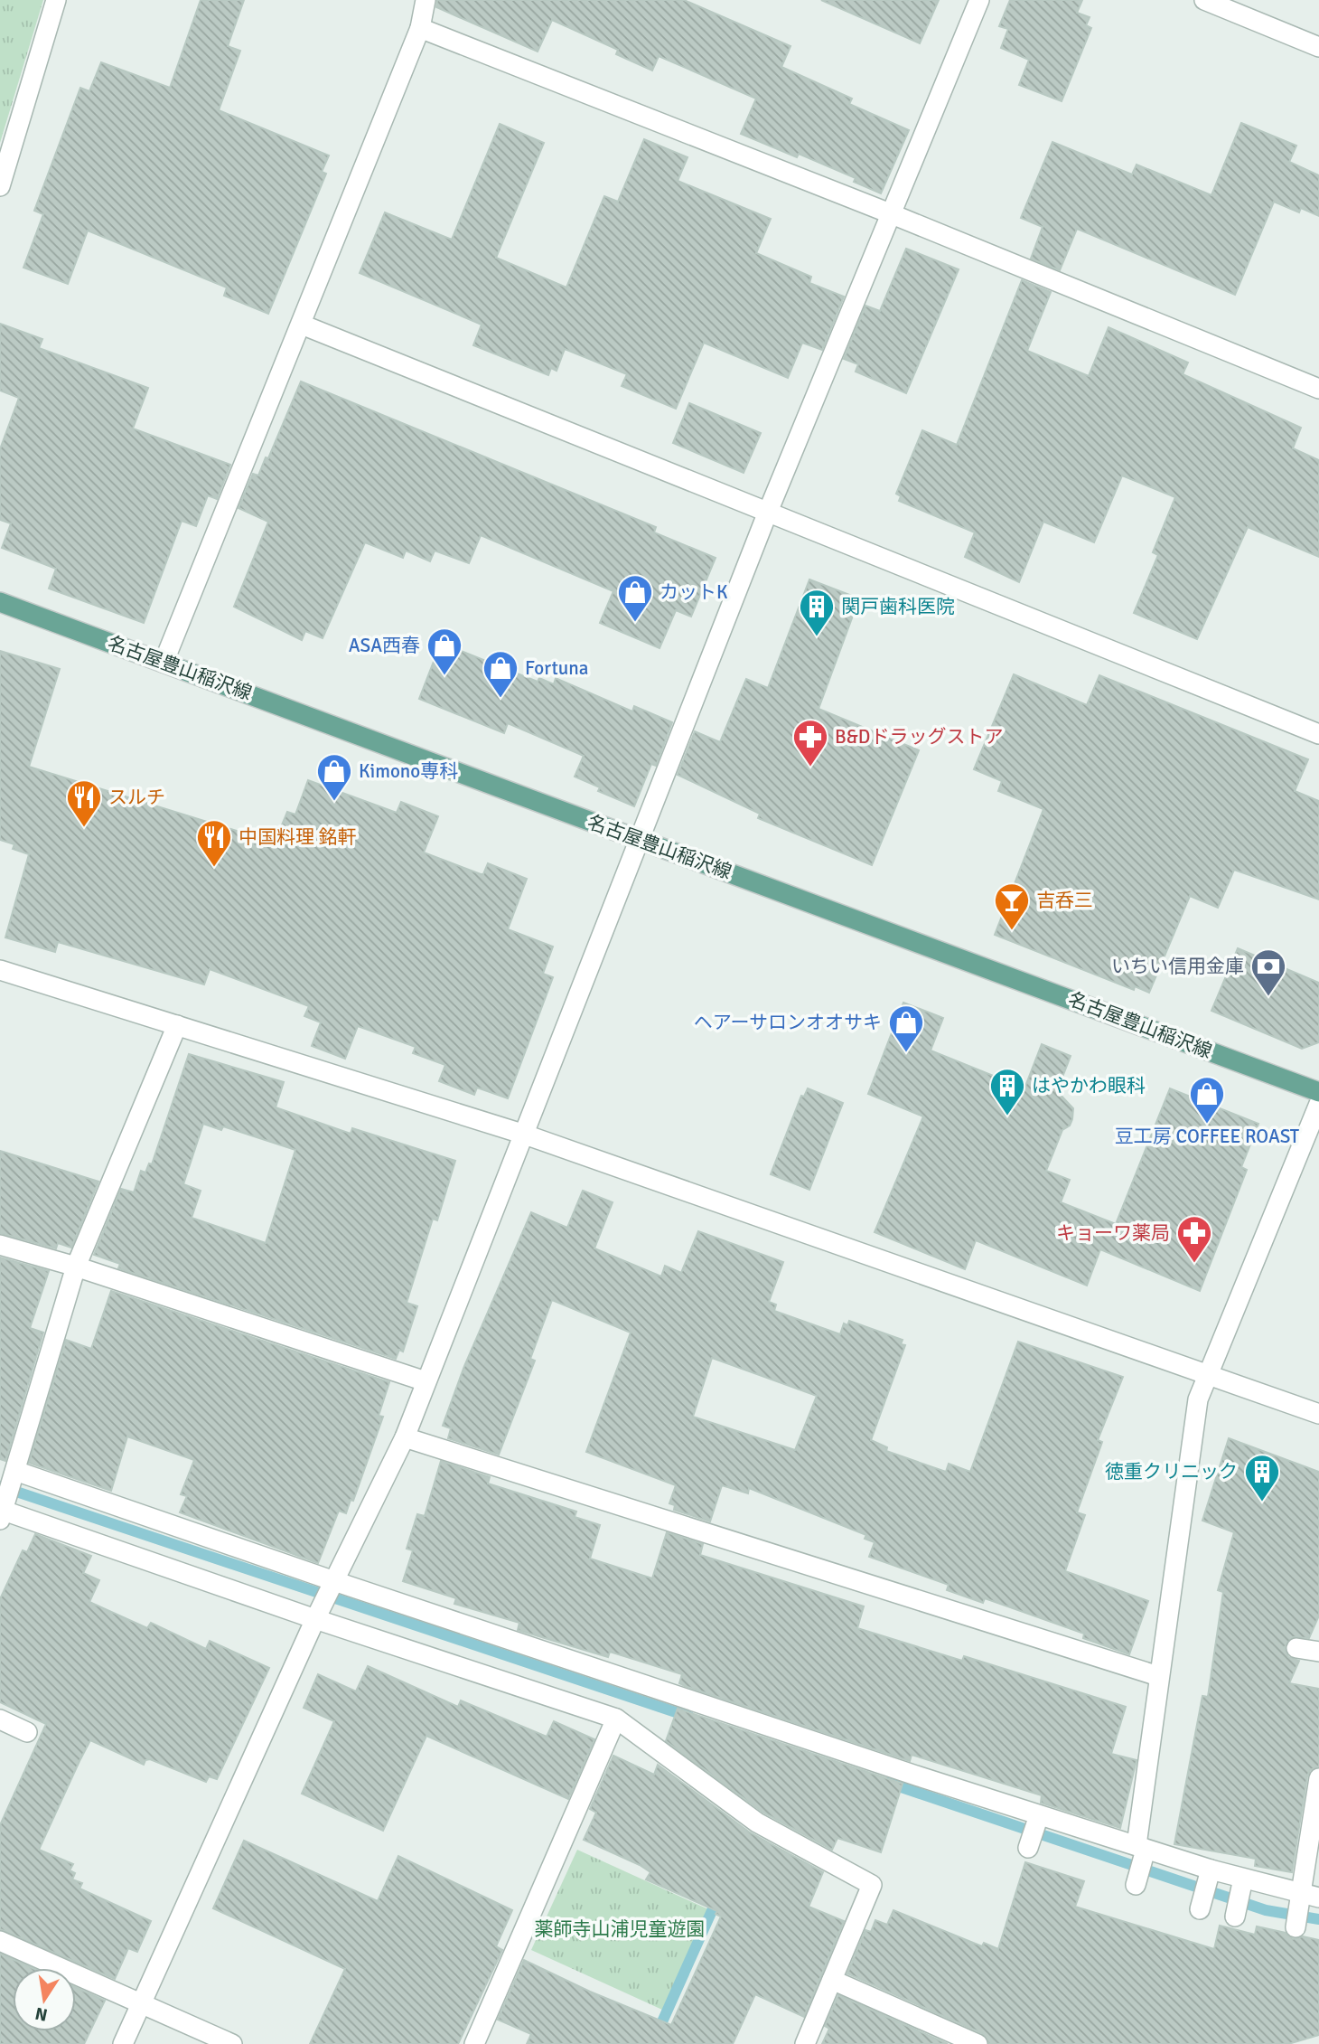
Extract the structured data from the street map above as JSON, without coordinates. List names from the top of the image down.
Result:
{
  "streets": {
    "main road": ["名古屋豊山稲沢線"]
  },
  "parks": ["薬師寺山浦児童遊園"],
  "places": {
    "shop": [
      "カットK",
      "ASA西春",
      "Fortuna",
      "Kimono専科",
      "ヘアーサロンオオサキ",
      "豆工房 COFFEE ROAST"
    ],
    "building": ["関戸歯科医院", "はやかわ眼科", "徳重クリニック"],
    "pharmacy": ["B&Dドラッグストア", "キョーワ薬局"],
    "restaurant": ["スルチ", "中国料理 銘軒"],
    "bar": ["吉呑三"],
    "bank": ["いちい信用金庫"]
  },
  "north": "bottom"
}
